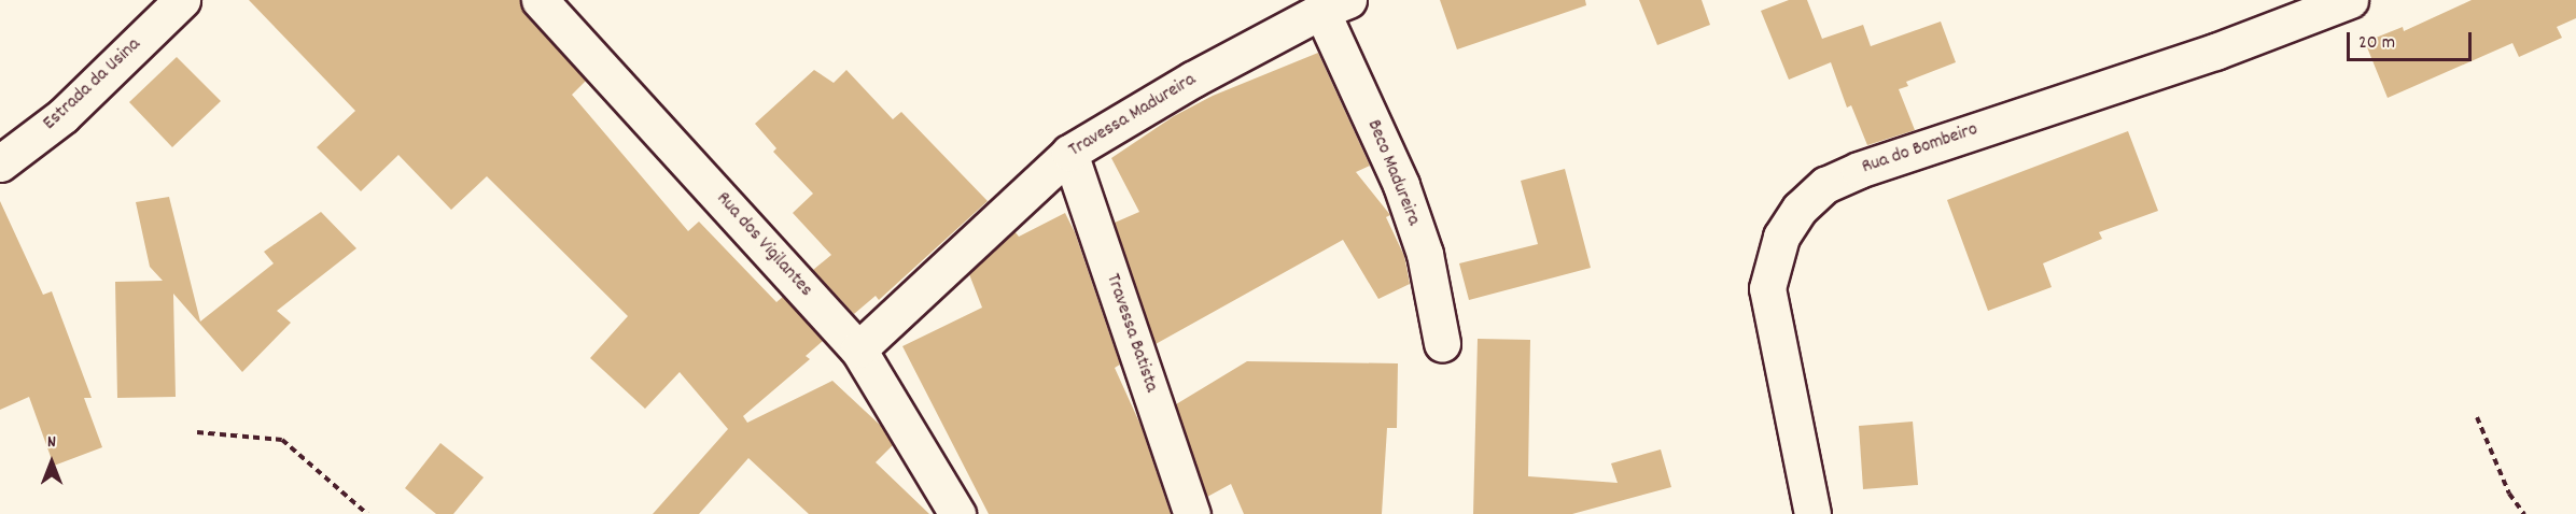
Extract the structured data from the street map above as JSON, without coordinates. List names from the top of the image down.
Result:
{
  "streets": {
    "street": [
      "Estrada da Usina",
      "Travessa Madureira",
      "Rua do Bombeiro",
      "Beco Madureira",
      "Rua dos Vigilantes",
      "Travessa Batista"
    ]
  },
  "crossings": [
    ["Travessa Madureira", "Beco Madureira"],
    ["Travessa Madureira", "Rua dos Vigilantes"],
    ["Travessa Madureira", "Travessa Batista"]
  ],
  "scale_bar": "20 m",
  "north": "top"
}
